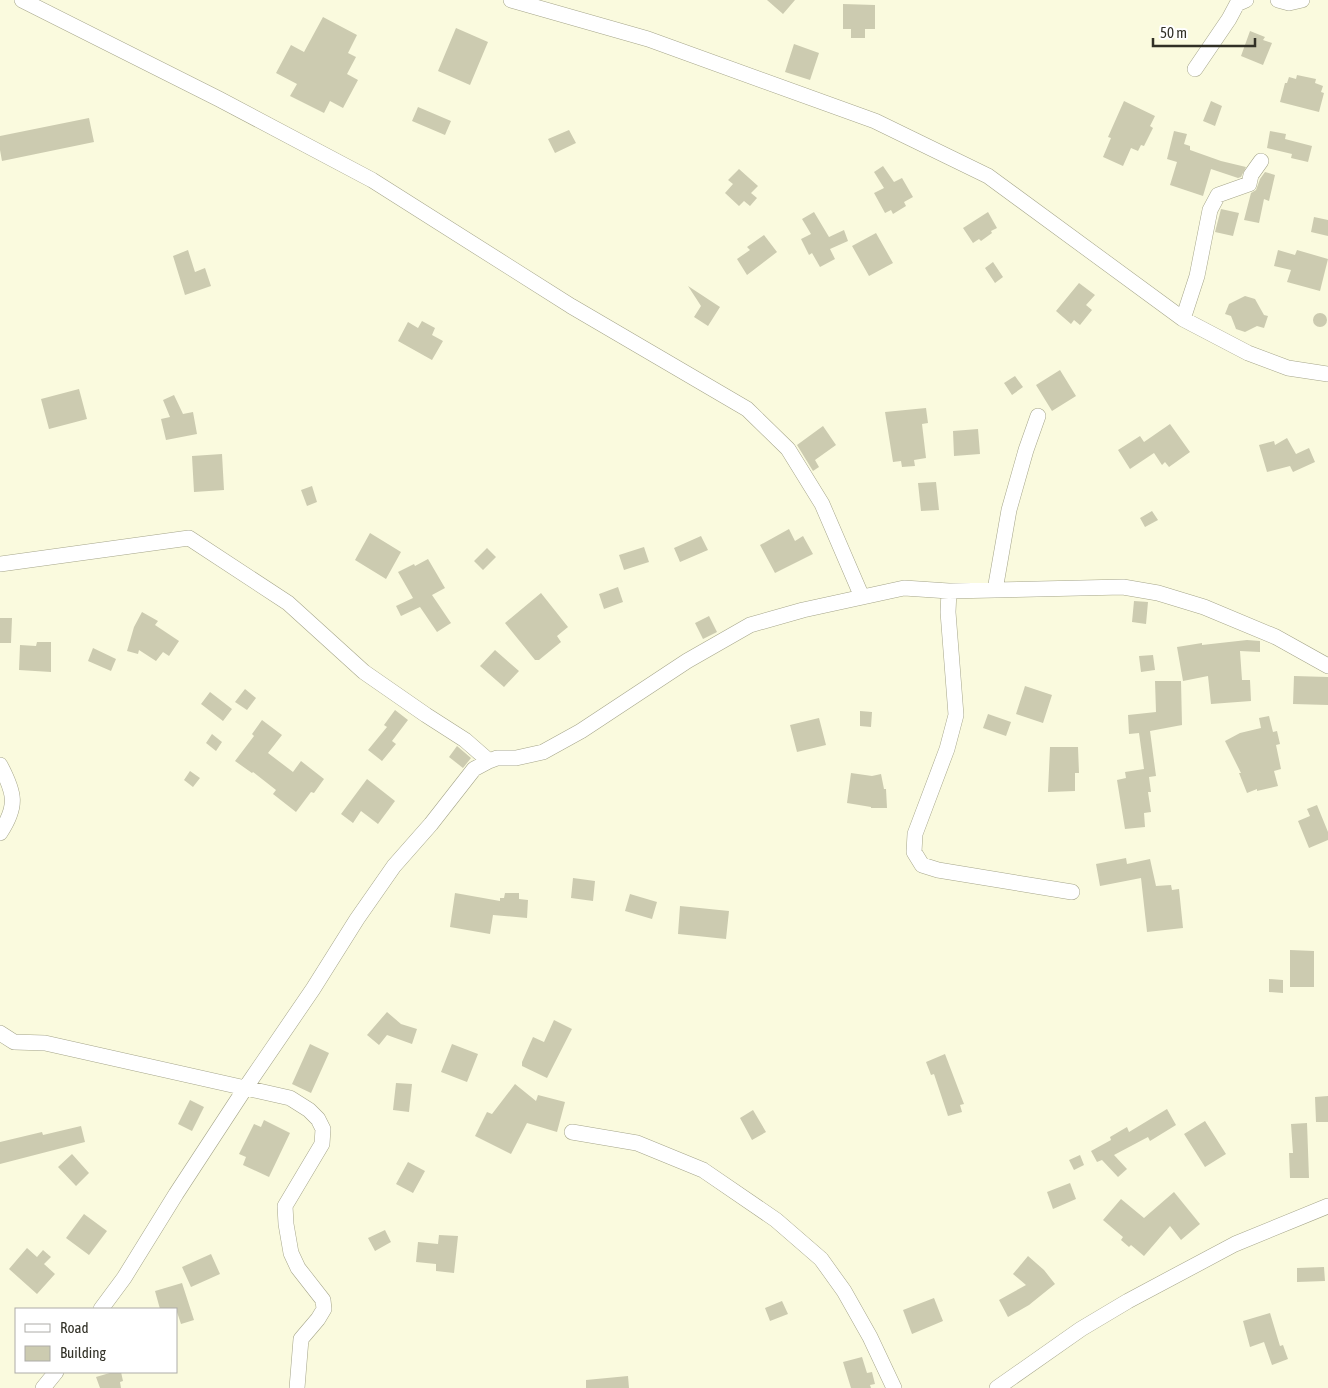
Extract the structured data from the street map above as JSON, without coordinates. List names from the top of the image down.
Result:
{
  "legend": ["Road", "Building"],
  "scale_bar": "50 m"
}
